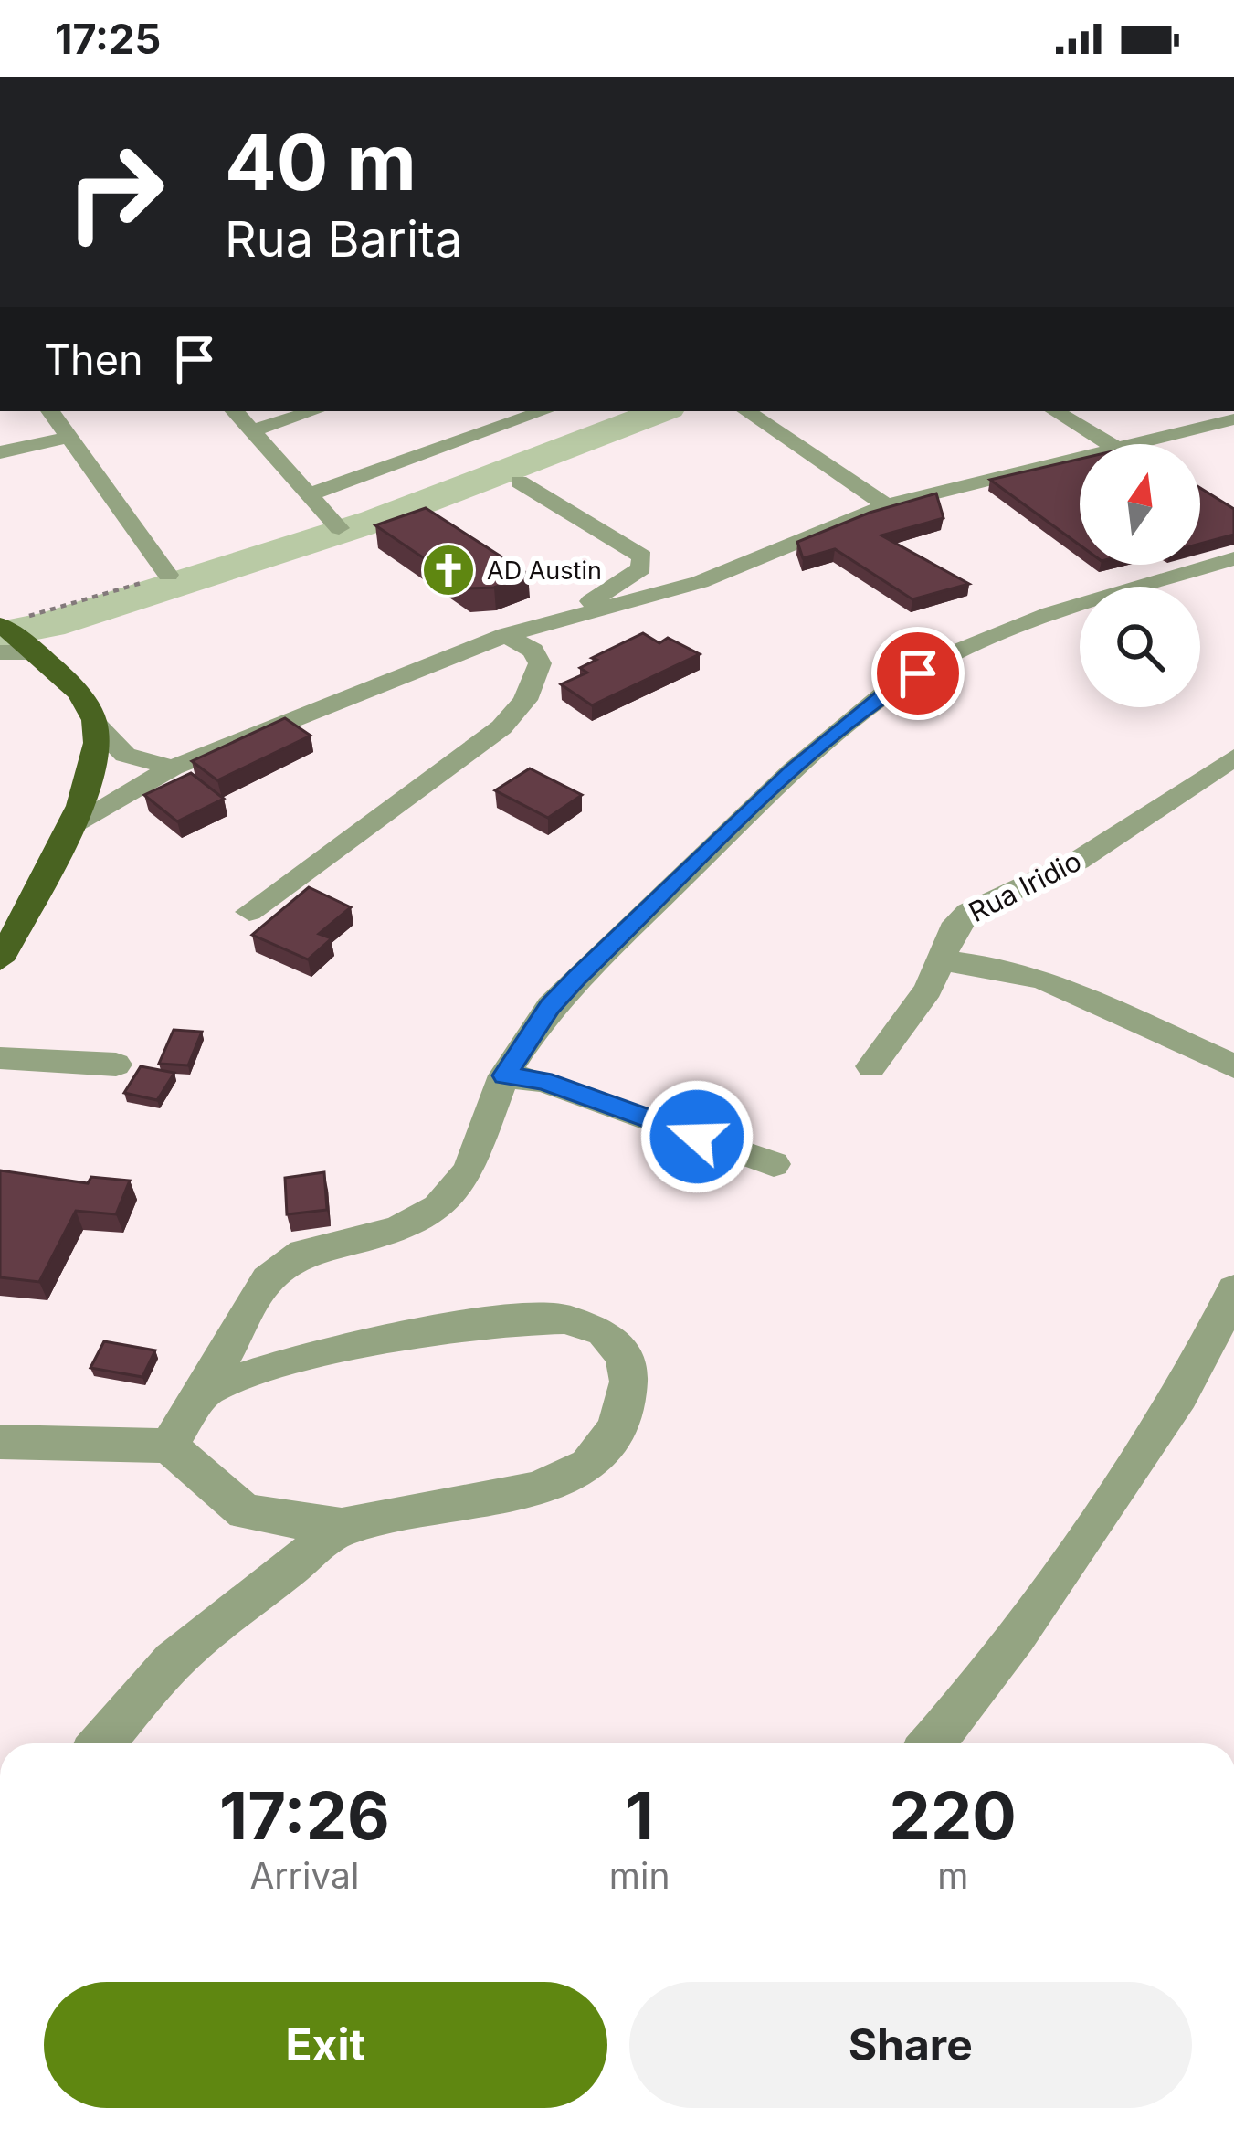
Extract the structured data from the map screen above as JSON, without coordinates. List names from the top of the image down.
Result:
{
  "streets": {
    "street": ["Rua Iridio"]
  },
  "places": {
    "church": ["AD Austin"]
  },
  "north": "top",
  "page": {
    "status": "17:25",
    "turn": ["40 m", "Rua Barita"],
    "then": "Then",
    "eta": [
      "17:26",
      "Arrival",
      "1",
      "min",
      "220",
      "m"
    ],
    "buttons": ["Exit", "Share"]
  }
}
